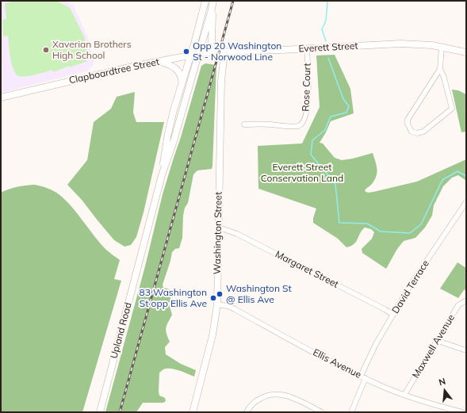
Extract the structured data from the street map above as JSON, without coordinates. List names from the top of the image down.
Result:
{
  "streets": {
    "main road": [
      "Everett Street",
      "Clapboardtree Street",
      "Washington Street",
      "Upland Road"
    ],
    "street": [
      "Rose Court",
      "Margaret Street",
      "David Terrace",
      "Maxwell Avenue",
      "Ellis Avenue"
    ]
  },
  "crossings": [
    ["Everett Street", "Clapboardtree Street"],
    ["Everett Street", "Rose Court"],
    ["Everett Street", "Washington Street"],
    ["Everett Street", "Upland Road"],
    ["Clapboardtree Street", "Upland Road"],
    ["Washington Street", "Margaret Street"],
    ["Washington Street", "Ellis Avenue"],
    ["Margaret Street", "David Terrace"],
    ["David Terrace", "Ellis Avenue"],
    ["Maxwell Avenue", "Ellis Avenue"]
  ],
  "parks": ["Everett Street Conservation Land"],
  "places": [
    "Xaverian Brothers High School",
    "Opp 20 Washington St - Norwood Line",
    "Washington St @ Ellis Ave",
    "83 Washington St opp Ellis Ave"
  ],
  "north": "top"
}
